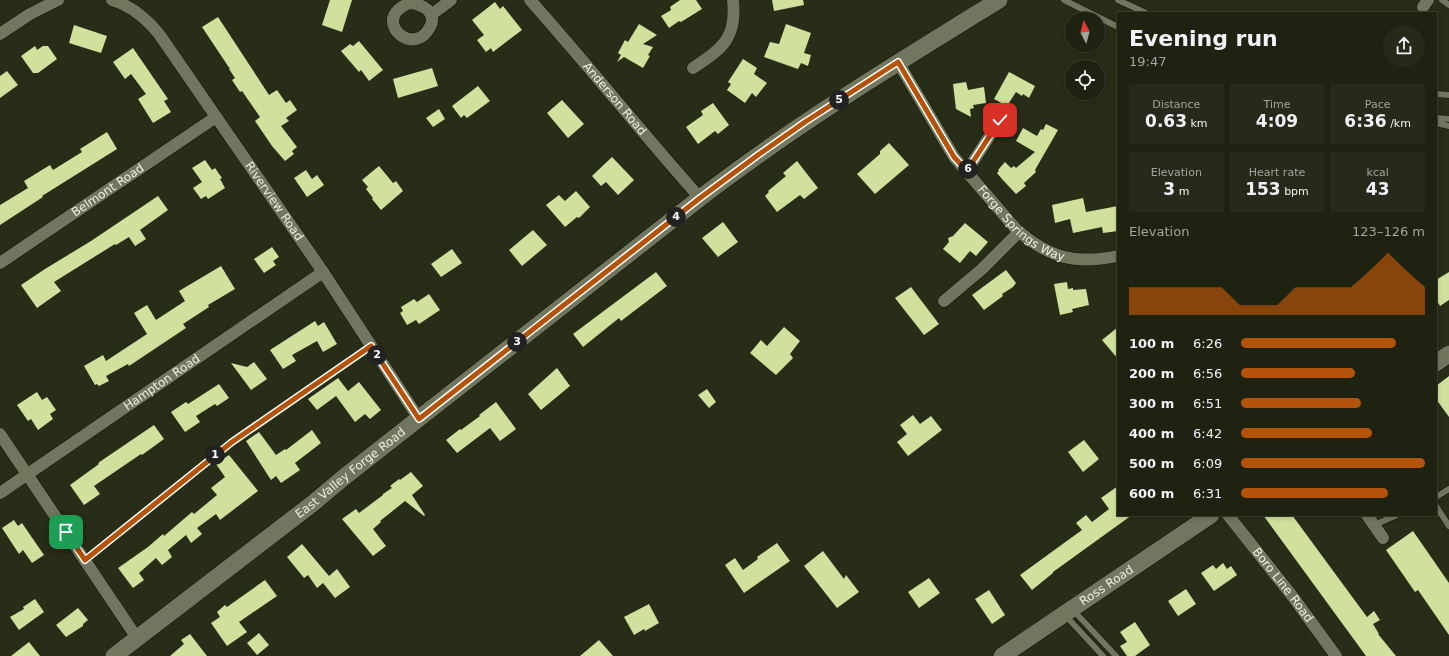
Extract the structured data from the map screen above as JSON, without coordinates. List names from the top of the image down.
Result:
{
  "streets": {
    "main road": ["East Valley Forge Road", "Ross Road"],
    "street": [
      "Anderson Road",
      "Belmont Road",
      "Riverview Road",
      "Forge Springs Way",
      "Hampton Road",
      "Boro Line Road"
    ]
  },
  "crossings": [
    ["Anderson Road", "East Valley Forge Road"],
    ["Belmont Road", "Riverview Road"],
    ["Riverview Road", "Hampton Road"],
    ["Riverview Road", "East Valley Forge Road"],
    ["Forge Springs Way", "East Valley Forge Road"]
  ],
  "north": "top",
  "page": {
    "heading": ["Evening run", "19:47"],
    "stats": [
      ["Distance", "0.63 km"],
      ["Time", "4:09"],
      ["Pace", "6:36 /km"],
      ["Elevation", "3 m"],
      ["Heart rate", "153 bpm"],
      ["kcal", "43"]
    ],
    "pins": [
      "5",
      "6",
      "4",
      "3",
      "2",
      "1"
    ],
    "chart": ["Elevation", "123–126 m"],
    "list": [
      {
        "name": "100 m",
        "note": "6:26"
      },
      {
        "name": "200 m",
        "note": "6:56"
      },
      {
        "name": "300 m",
        "note": "6:51"
      },
      {
        "name": "400 m",
        "note": "6:42"
      },
      {
        "name": "500 m",
        "note": "6:09"
      },
      {
        "name": "600 m",
        "note": "6:31"
      }
    ]
  }
}
